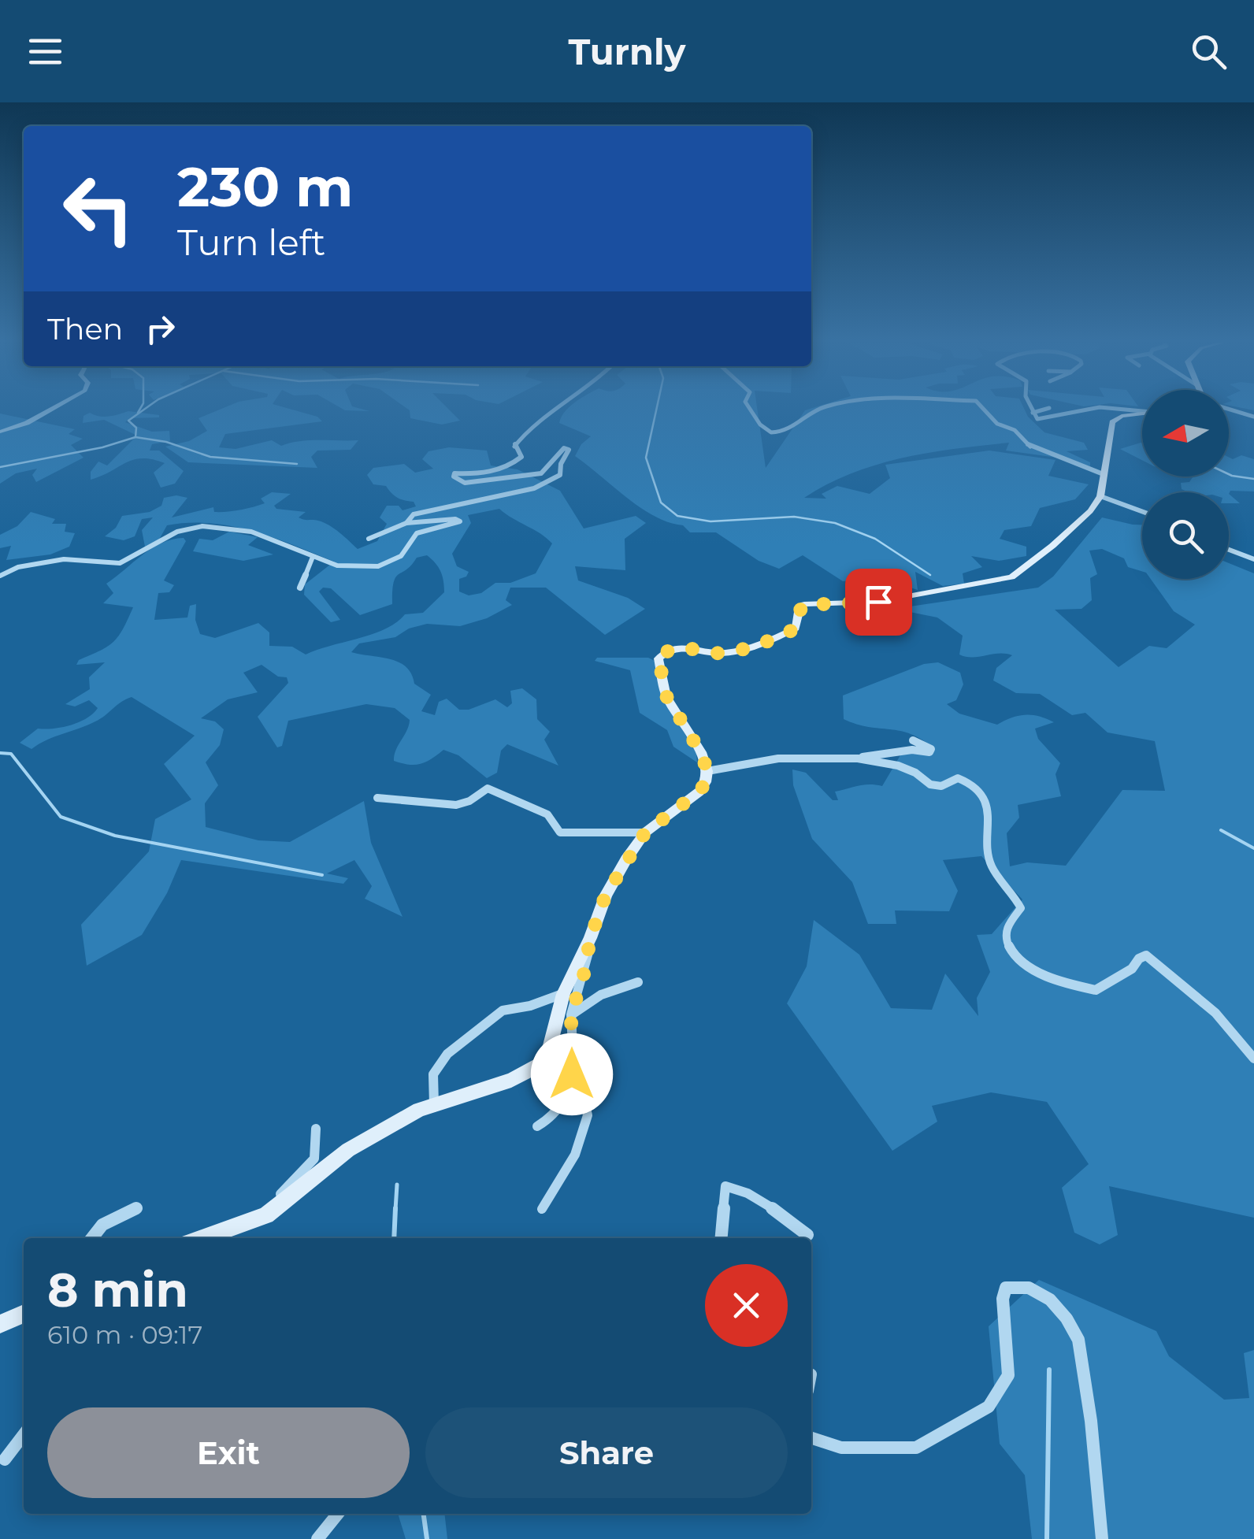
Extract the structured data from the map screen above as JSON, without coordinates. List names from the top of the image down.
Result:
{
  "north": "left",
  "page": {
    "header": "Turnly",
    "turn": ["230 m", "Turn left"],
    "then": "Then",
    "heading": ["8 min", "610 m · 09:17"],
    "buttons": ["Exit", "Share"]
  }
}
